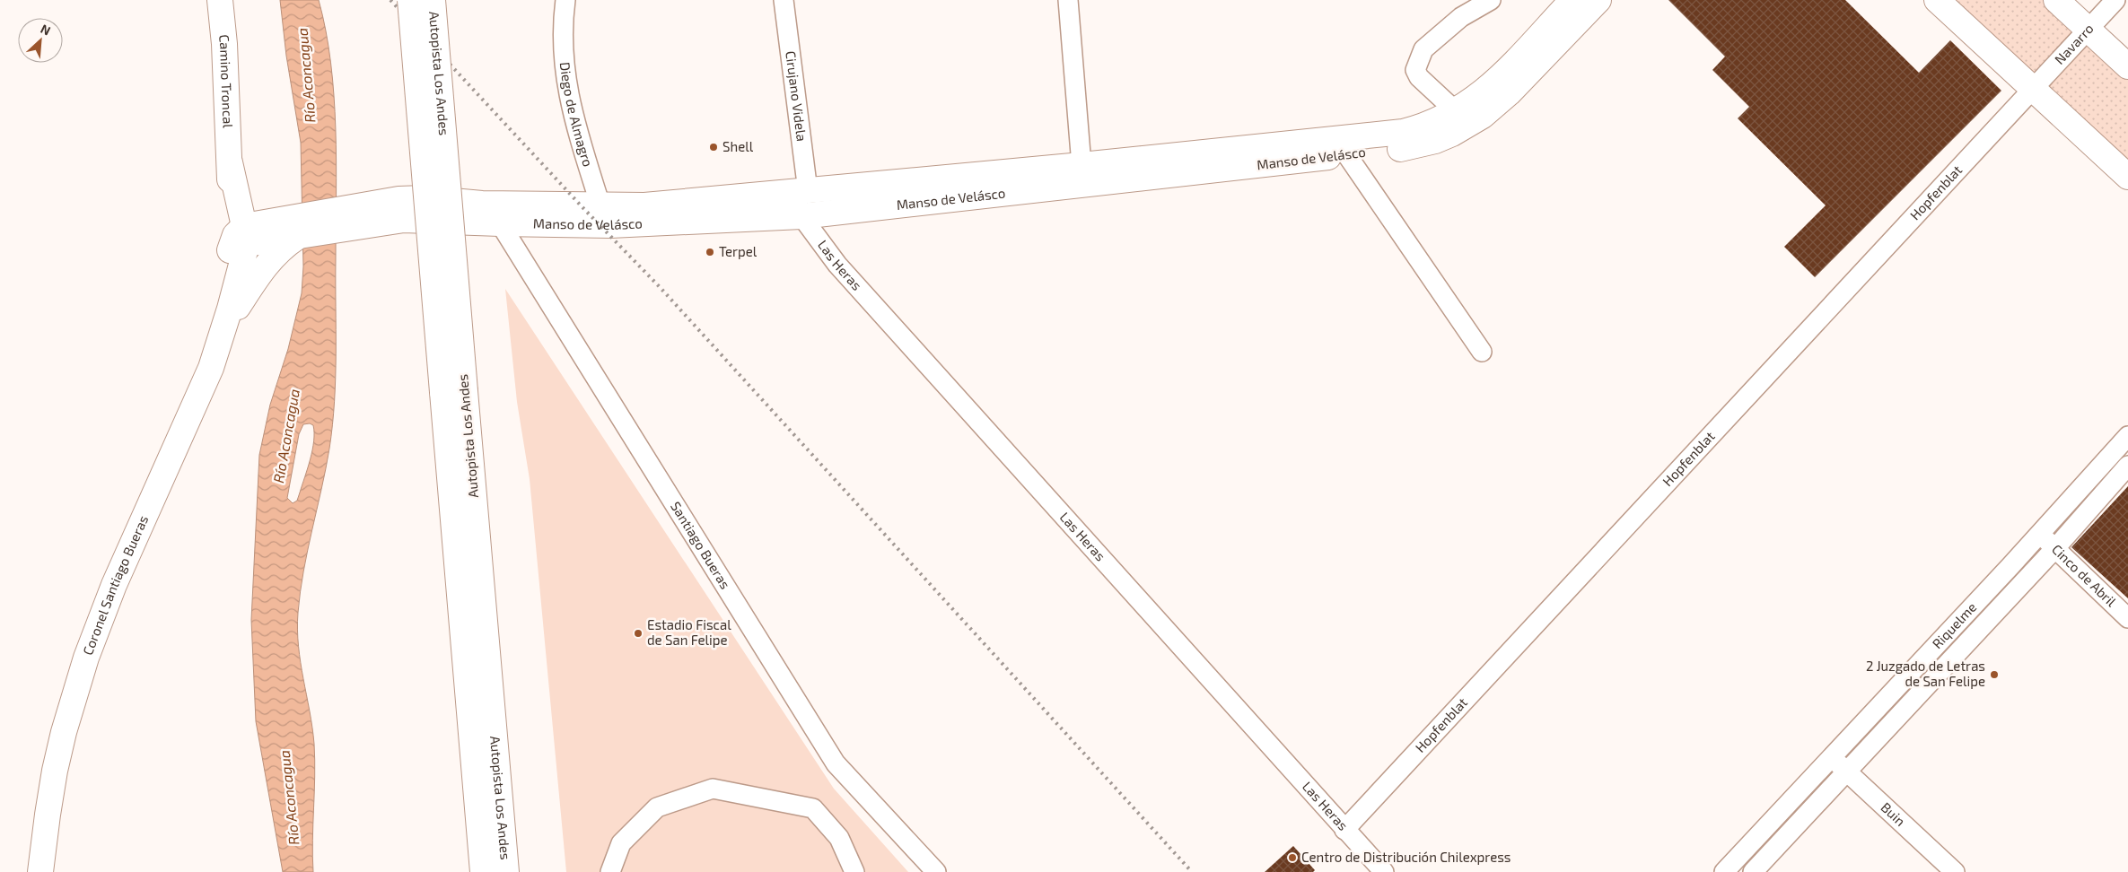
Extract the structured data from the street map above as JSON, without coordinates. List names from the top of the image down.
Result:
{
  "streets": {
    "main road": [
      "Autopista Los Andes",
      "Camino Troncal",
      "Manso de Velásco",
      "Coronel Santiago Bueras"
    ],
    "street": [
      "Navarro",
      "Cirujano Videla",
      "Diego de Almagro",
      "Hopfenblat",
      "Las Heras",
      "Santiago Bueras",
      "Cinco de Abril",
      "Riquelme",
      "Buin"
    ]
  },
  "crossings": [
    ["Navarro", "Hopfenblat"],
    ["Camino Troncal", "Coronel Santiago Bueras"],
    ["Cirujano Videla", "Manso de Velásco"],
    ["Cirujano Videla", "Las Heras"],
    ["Diego de Almagro", "Manso de Velásco"],
    ["Manso de Velásco", "Las Heras"],
    ["Manso de Velásco", "Santiago Bueras"],
    ["Manso de Velásco", "Coronel Santiago Bueras"],
    ["Hopfenblat", "Las Heras"],
    ["Cinco de Abril", "Riquelme"],
    ["Riquelme", "Buin"]
  ],
  "water": ["Río Aconcagua"],
  "places": [
    "Shell",
    "Terpel",
    "Estadio Fiscal de San Felipe",
    "2 Juzgado de Letras de San Felipe",
    "Centro de Distribución Chilexpress"
  ],
  "north": "top right"
}
